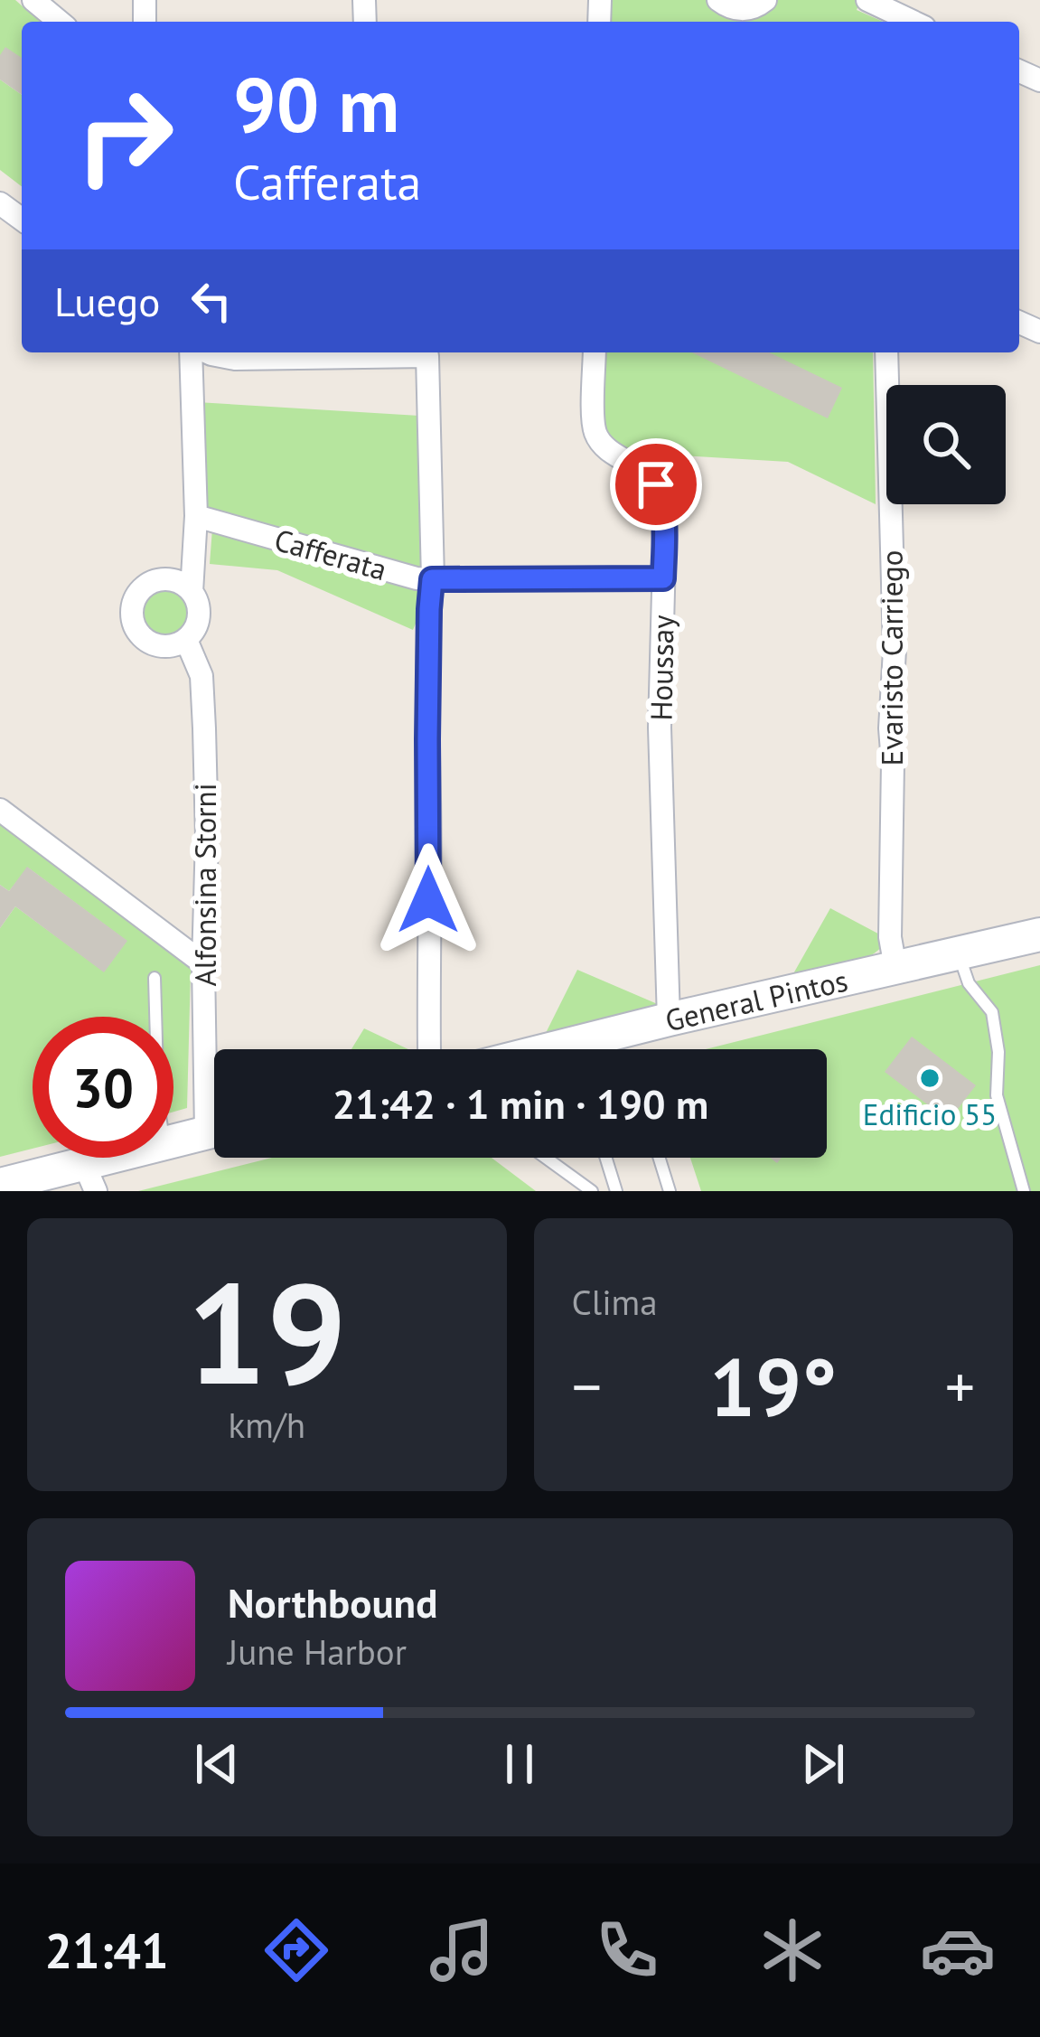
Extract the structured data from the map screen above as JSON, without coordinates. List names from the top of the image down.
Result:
{
  "streets": {
    "street": [
      "Cafferata",
      "Evaristo Carriego",
      "Houssay",
      "Alfonsina Storni",
      "General Pintos"
    ]
  },
  "crossings": [
    ["Cafferata", "Houssay"],
    ["Cafferata", "Alfonsina Storni"],
    ["Evaristo Carriego", "General Pintos"],
    ["Houssay", "General Pintos"]
  ],
  "places": ["Edificio 55"],
  "page": {
    "turn": ["90 m", "Cafferata"],
    "then": "Luego",
    "limit": "30",
    "trip": "21:42 · 1 min · 190 m",
    "tile": [
      ["19", "km/h"],
      "Clima"
    ],
    "heat": ["−", "19°", "+"],
    "song": ["Northbound", "June Harbor"],
    "tabs": "21:41"
  }
}
